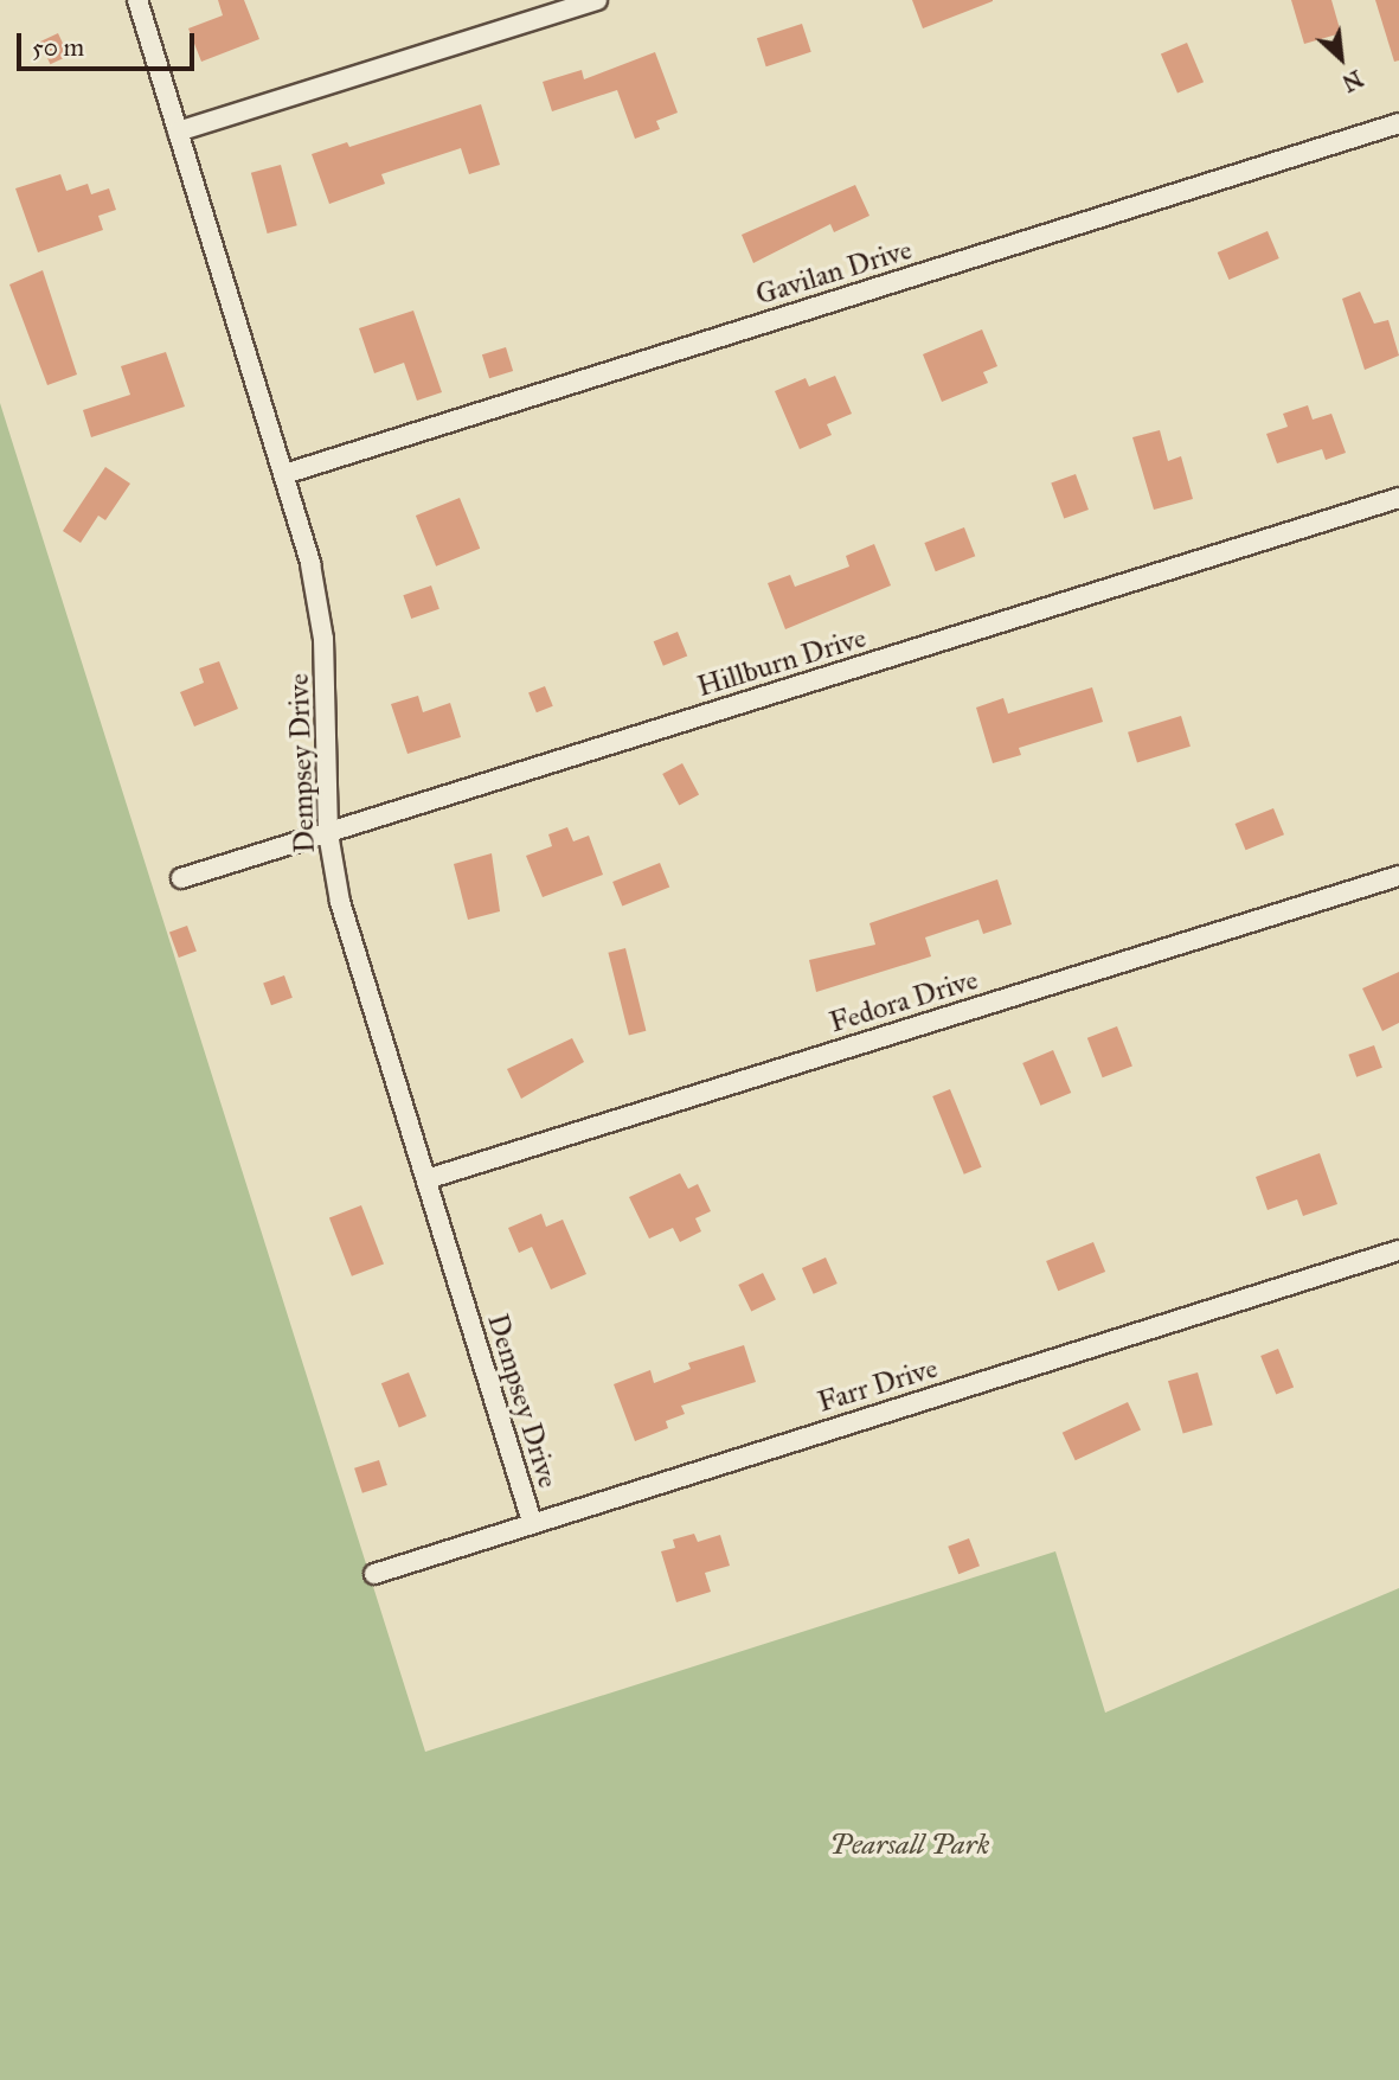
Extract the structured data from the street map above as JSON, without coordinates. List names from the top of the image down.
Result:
{
  "streets": {
    "street": [
      "Gavilan Drive",
      "Hillburn Drive",
      "Dempsey Drive",
      "Fedora Drive",
      "Farr Drive"
    ]
  },
  "crossings": [
    ["Gavilan Drive", "Dempsey Drive"],
    ["Hillburn Drive", "Dempsey Drive"],
    ["Dempsey Drive", "Fedora Drive"],
    ["Dempsey Drive", "Farr Drive"]
  ],
  "parks": ["Pearsall Park"],
  "scale_bar": "50 m",
  "north": "bottom right"
}
